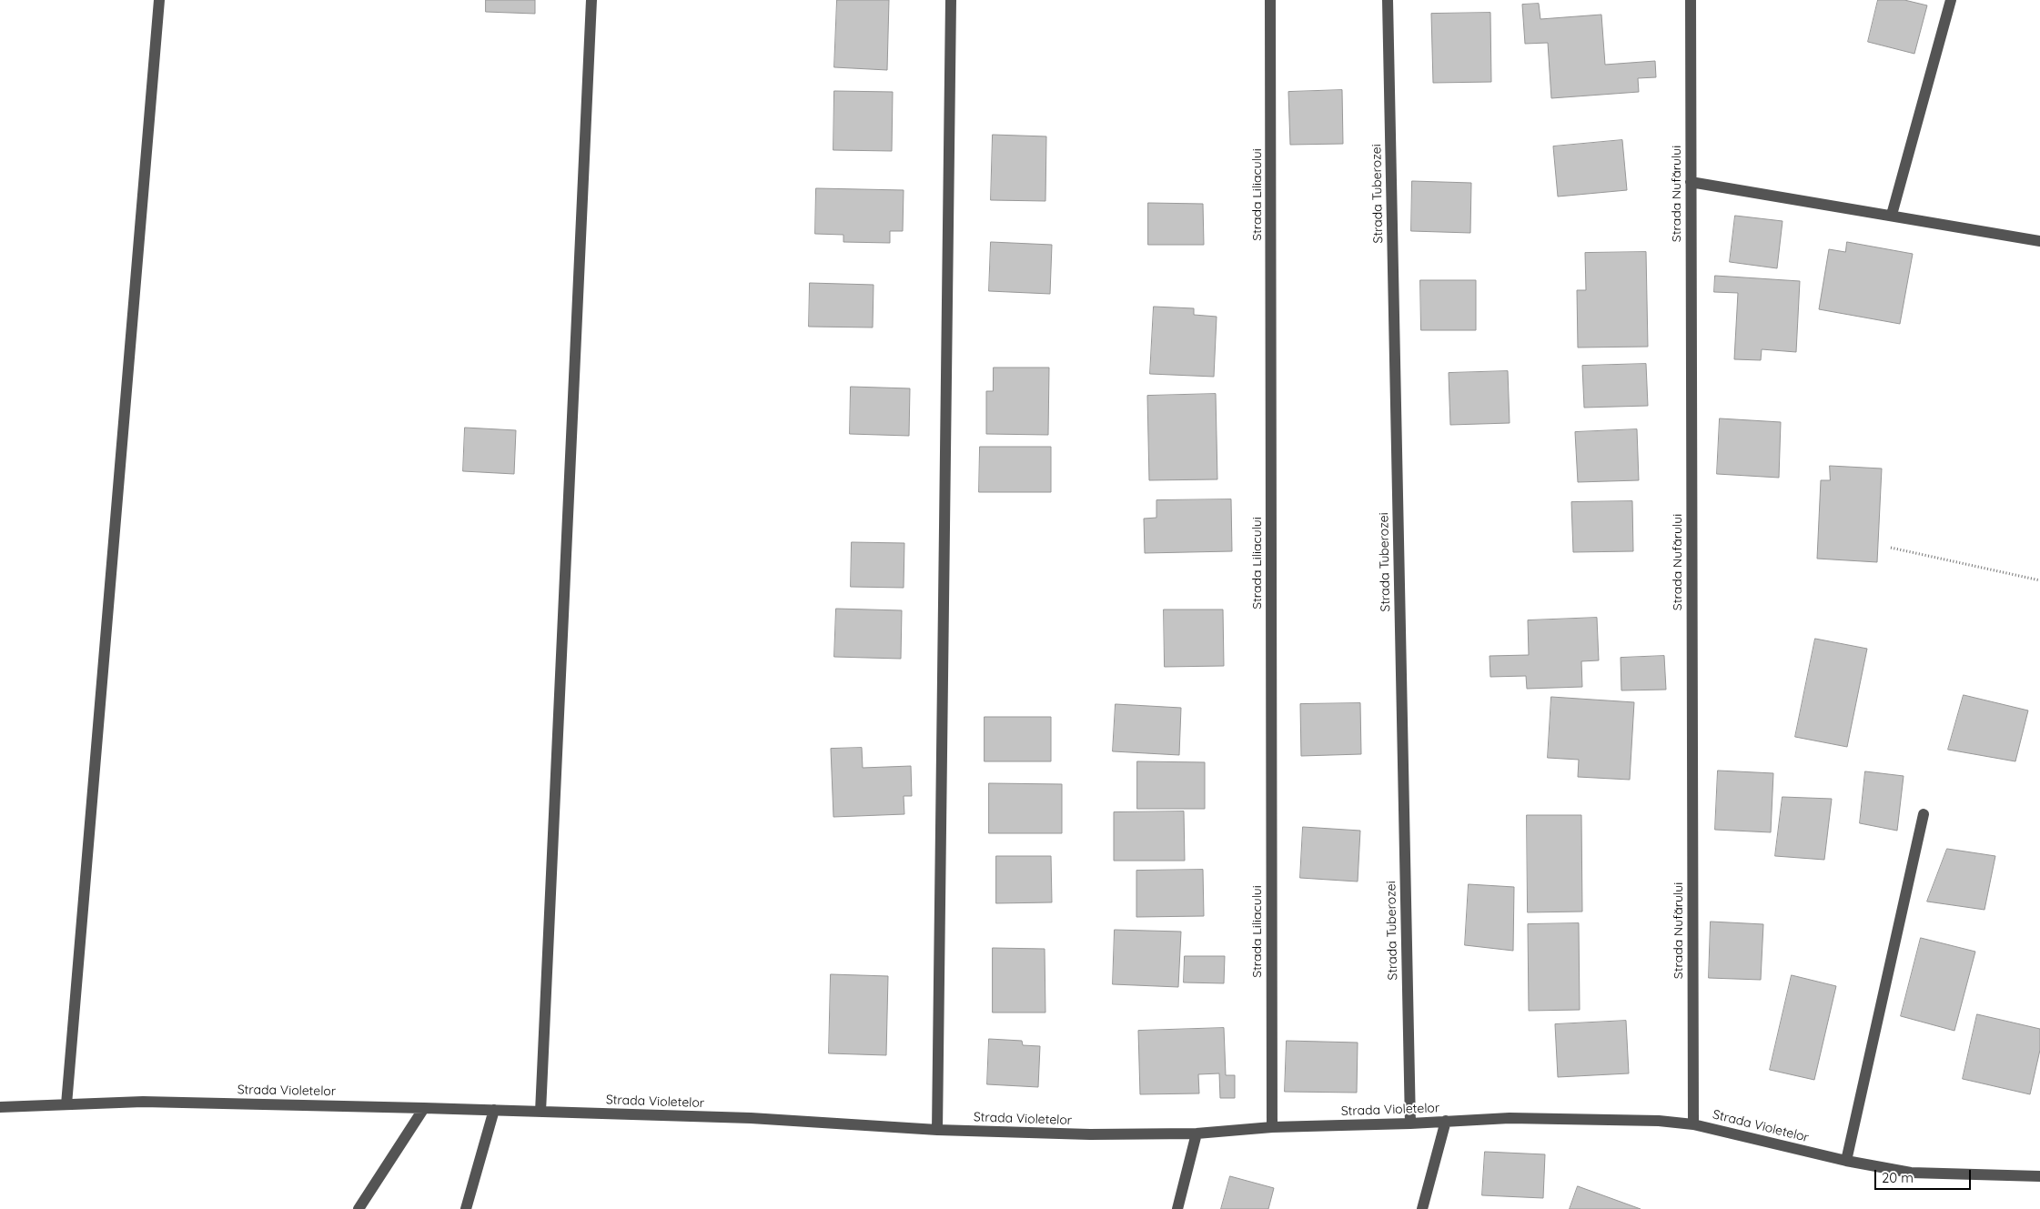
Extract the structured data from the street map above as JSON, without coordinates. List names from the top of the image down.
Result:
{
  "streets": {
    "street": [
      "Strada Tuberozei",
      "Strada Nufărului",
      "Strada Liliacului",
      "Strada Violetelor"
    ]
  },
  "crossings": [
    ["Strada Tuberozei", "Strada Violetelor"],
    ["Strada Nufărului", "Strada Violetelor"],
    ["Strada Liliacului", "Strada Violetelor"]
  ],
  "scale_bar": "20 m"
}
